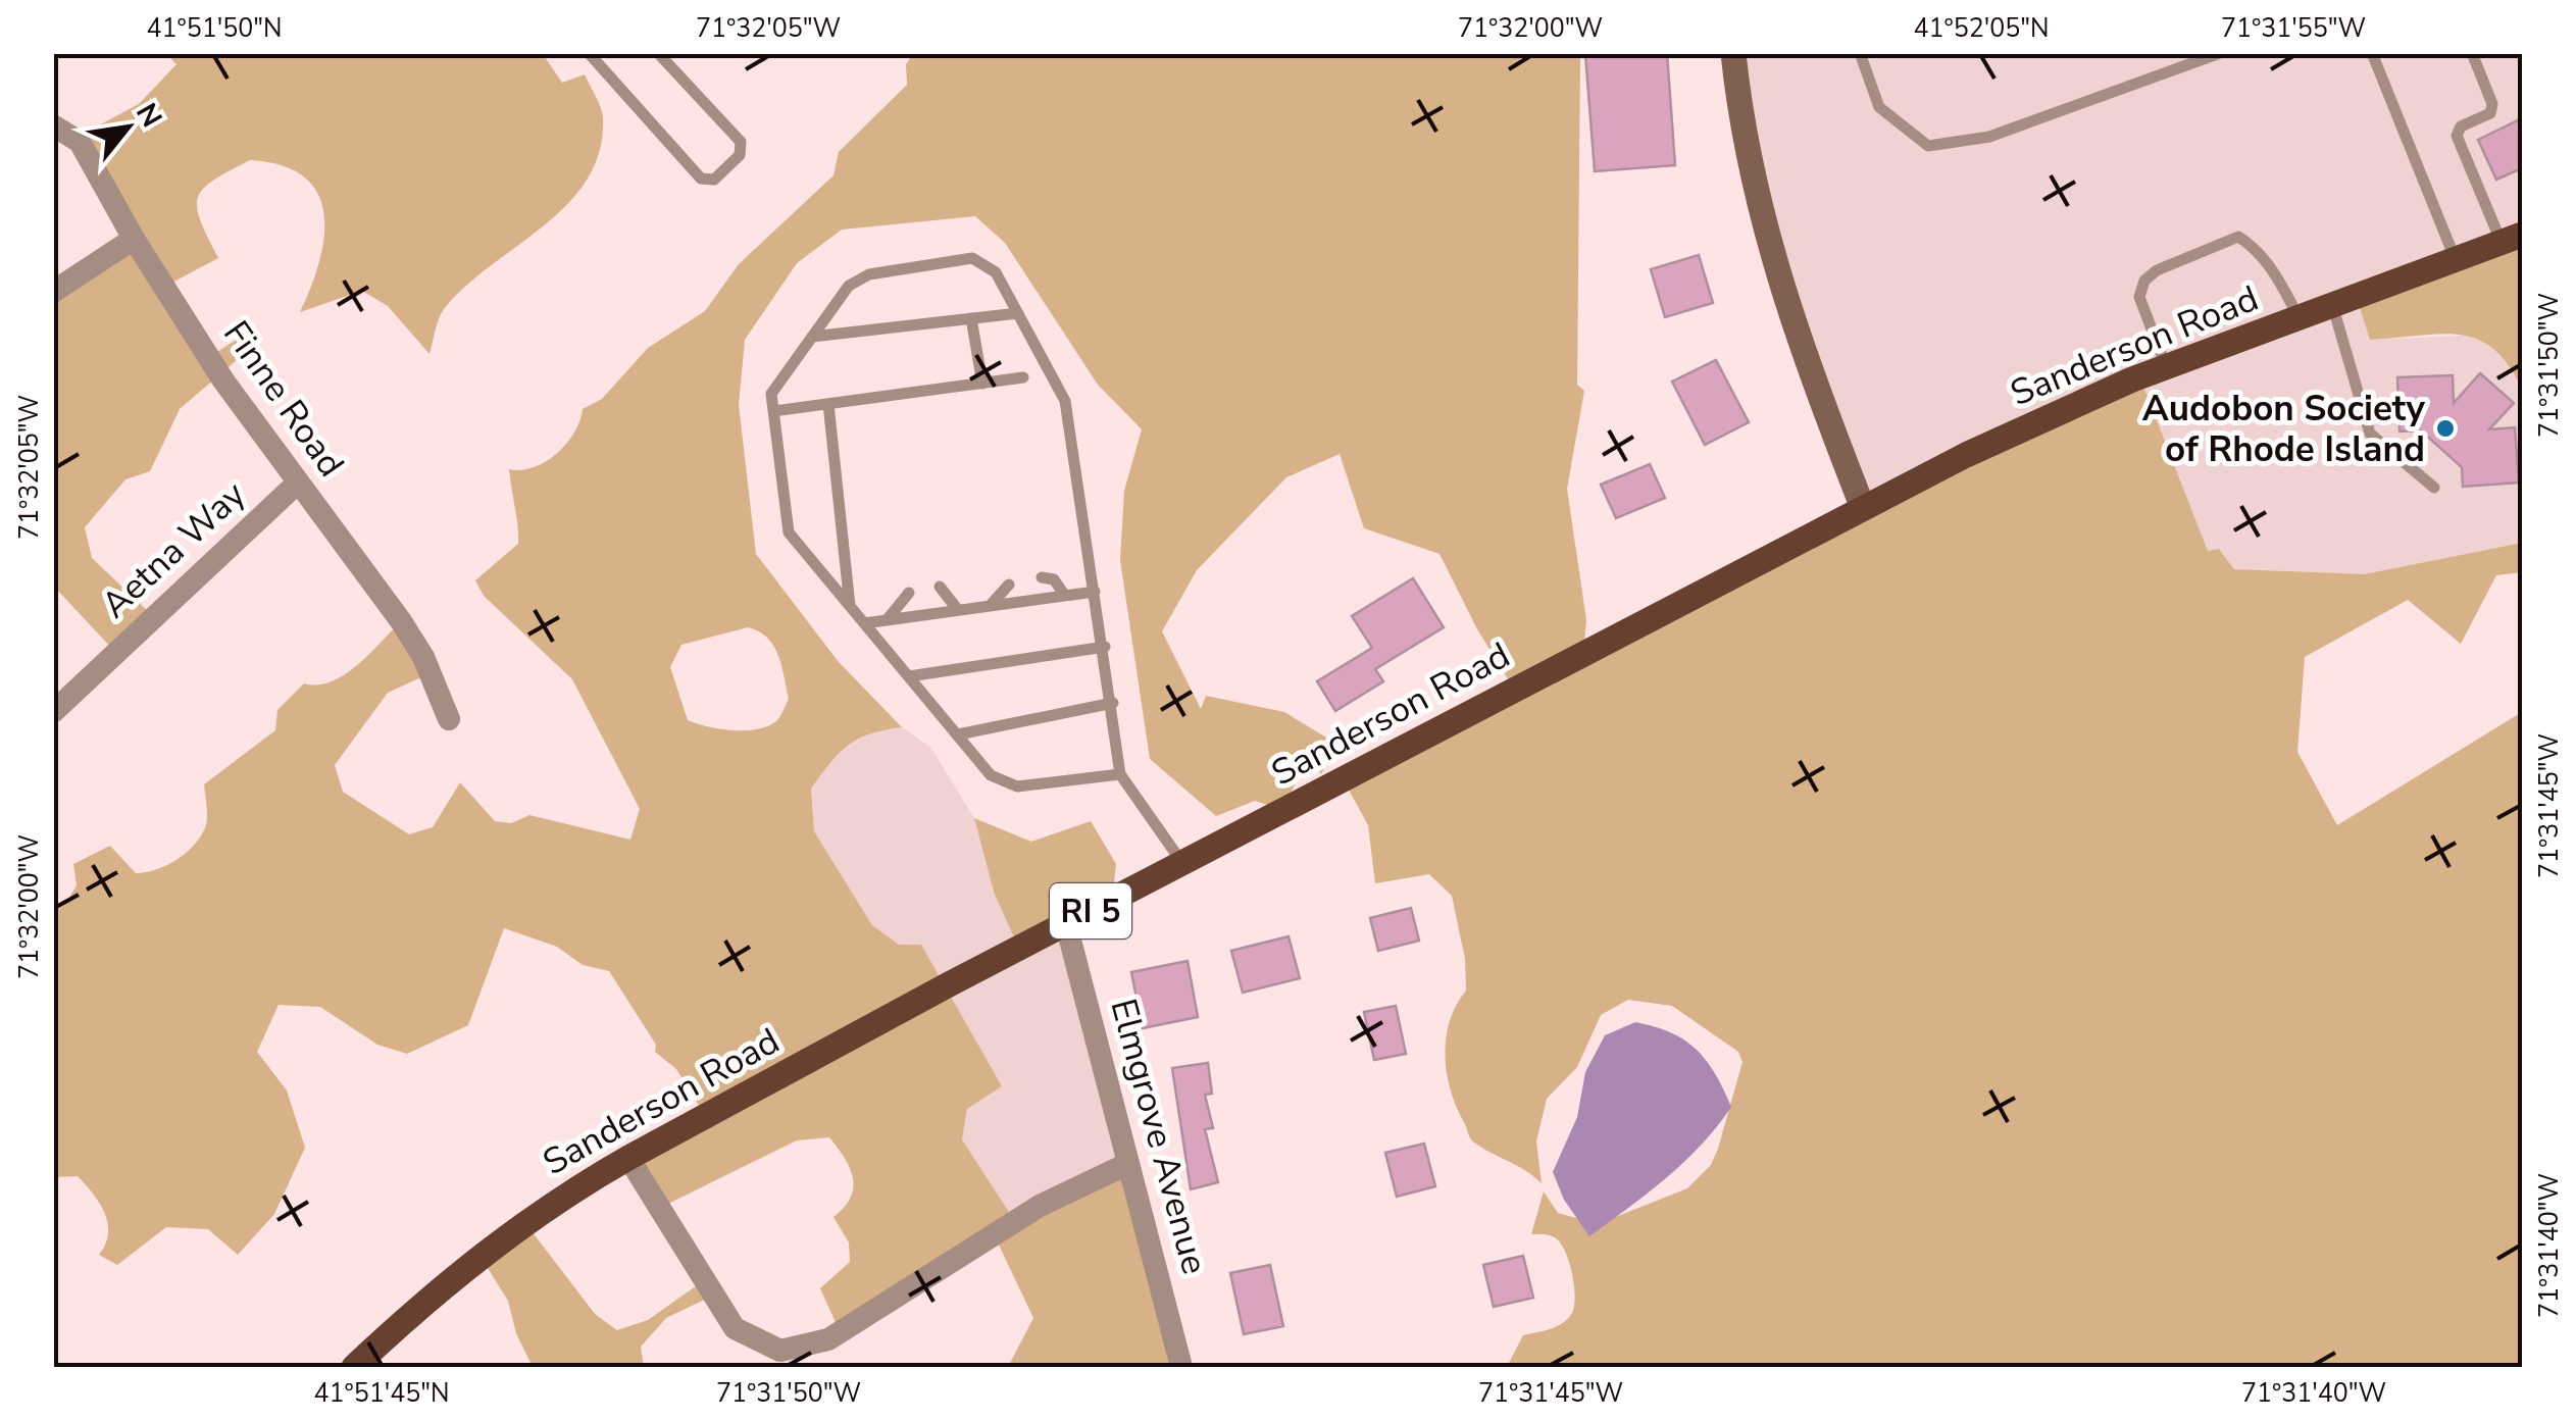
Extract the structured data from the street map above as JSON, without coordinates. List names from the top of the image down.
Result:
{
  "streets": {
    "main road": ["Sanderson Road", "RI 5"],
    "street": ["Finne Road", "Aetna Way", "Elmgrove Avenue"]
  },
  "crossings": [
    ["Sanderson Road", "Elmgrove Avenue"],
    ["Finne Road", "Aetna Way"]
  ],
  "places": ["Audobon Society of Rhode Island"],
  "north": "top right",
  "coordinates": [
    "41°51'50\"N",
    "71°32'05\"W",
    "71°32'00\"W",
    "41°52'05\"N",
    "71°31'55\"W",
    "71°31'50\"W",
    "71°31'45\"W",
    "71°31'40\"W",
    "41°51'45\"N"
  ]
}
